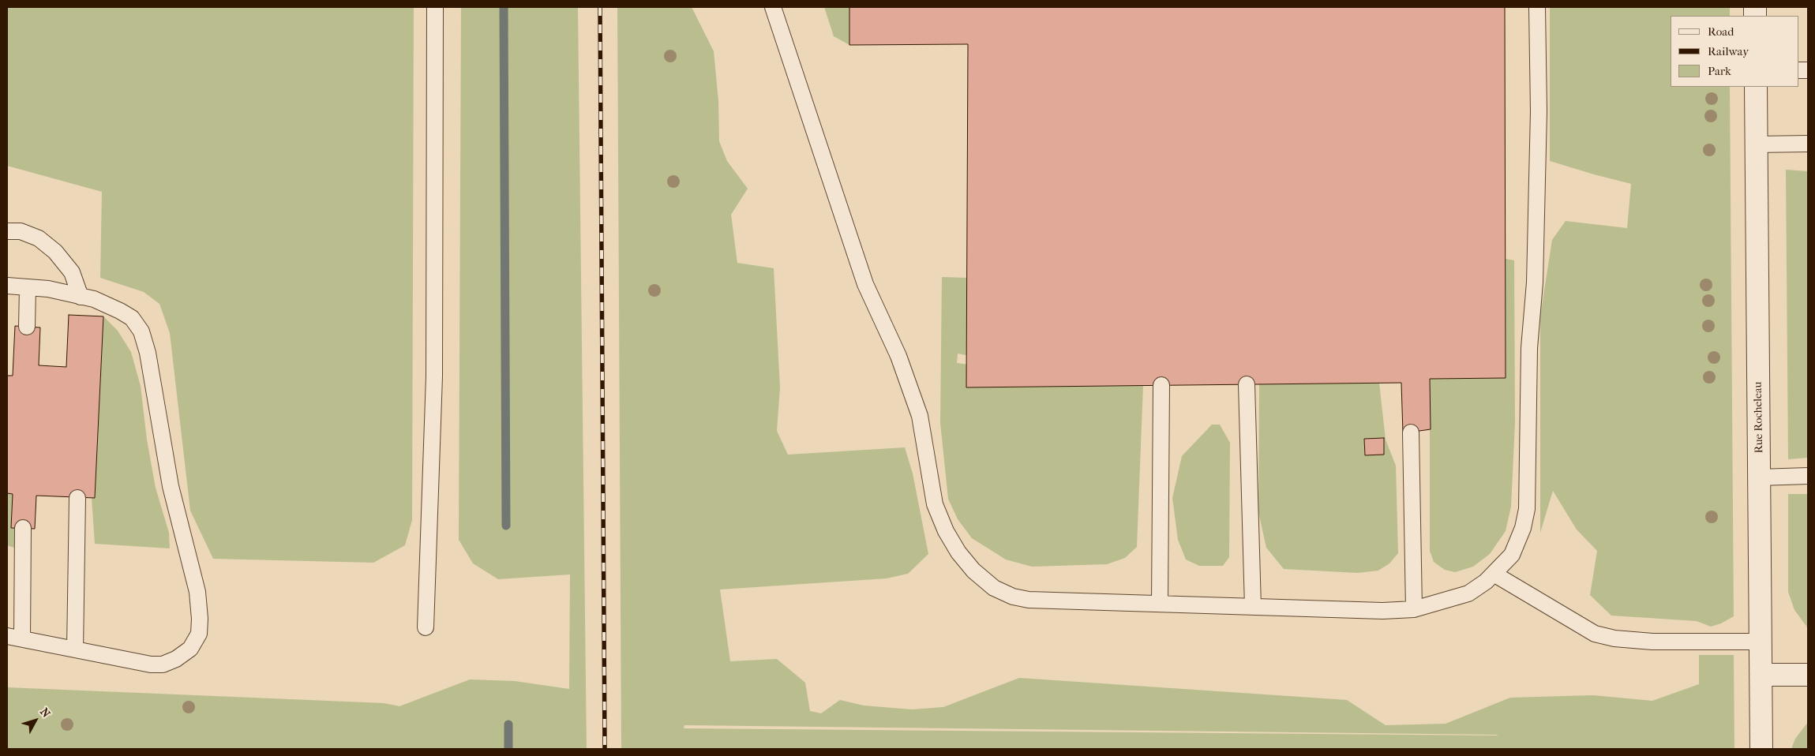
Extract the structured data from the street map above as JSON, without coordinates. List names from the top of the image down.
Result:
{
  "streets": {
    "street": ["Rue Rocheleau"]
  },
  "legend": ["Road", "Railway", "Park"],
  "north": "top right"
}
